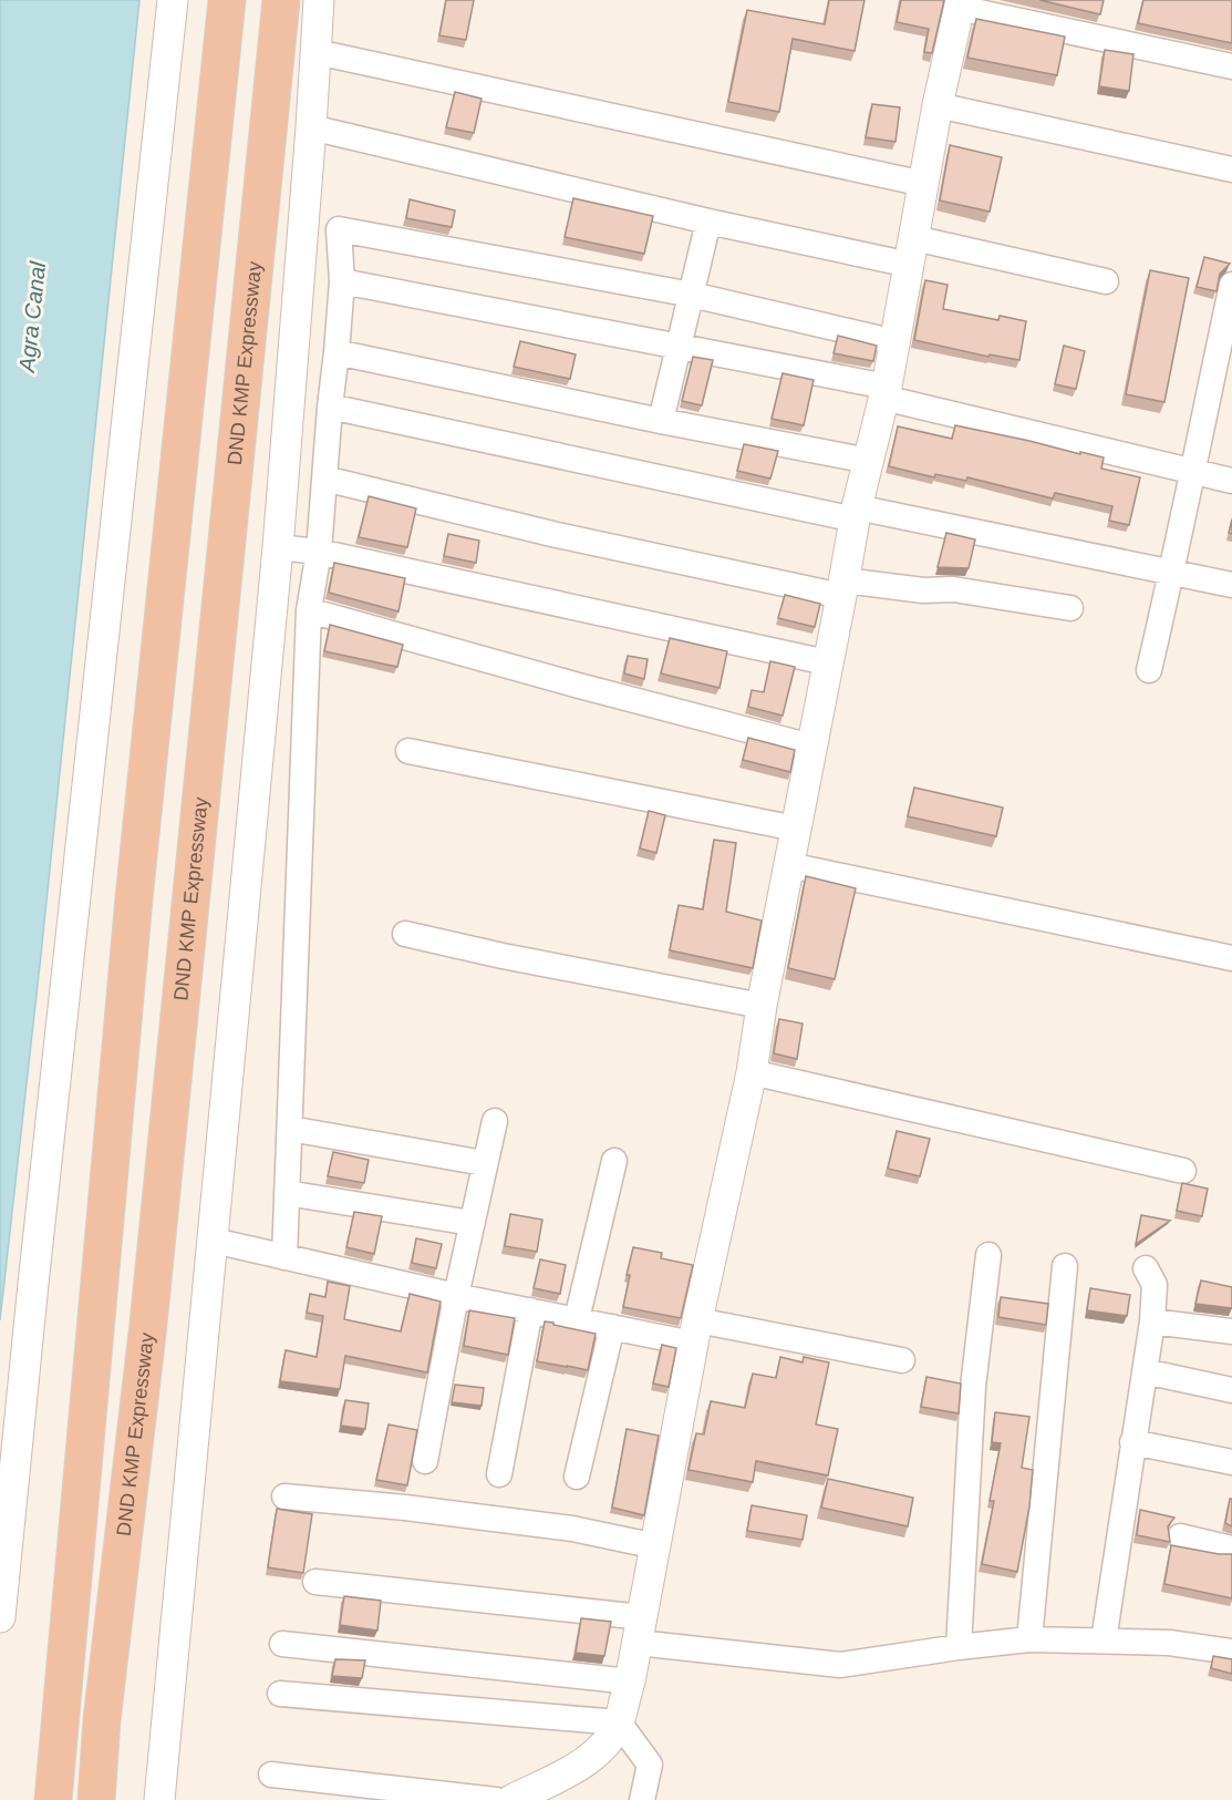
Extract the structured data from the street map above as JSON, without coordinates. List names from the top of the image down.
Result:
{
  "streets": {
    "highway": ["DND KMP Expressway"]
  },
  "water": ["Agra Canal"]
}
